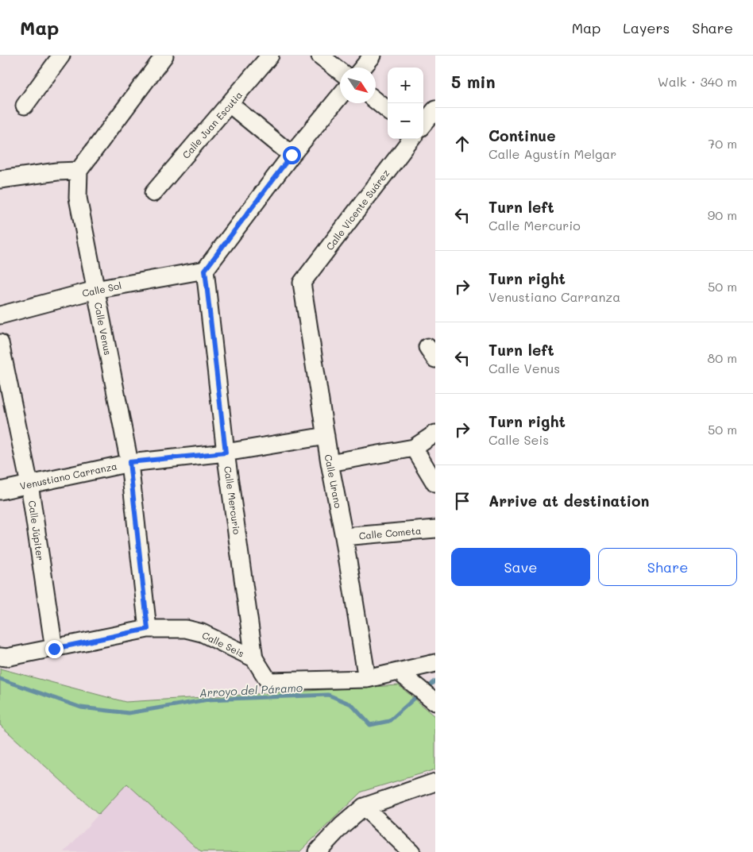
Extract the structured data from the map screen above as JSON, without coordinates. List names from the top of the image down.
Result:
{
  "streets": {
    "street": [
      "Calle Juan Escutia",
      "Calle Vicente Suárez",
      "Calle Sol",
      "Calle Venus",
      "Venustiano Carranza",
      "Calle Urano",
      "Calle Mercurio",
      "Calle Júpiter",
      "Calle Cometa",
      "Calle Seis"
    ]
  },
  "crossings": [
    ["Calle Vicente Suárez", "Calle Urano"],
    ["Calle Sol", "Calle Venus"],
    ["Calle Sol", "Calle Mercurio"],
    ["Calle Venus", "Venustiano Carranza"],
    ["Calle Venus", "Calle Seis"],
    ["Venustiano Carranza", "Calle Urano"],
    ["Venustiano Carranza", "Calle Mercurio"],
    ["Venustiano Carranza", "Calle Júpiter"],
    ["Calle Urano", "Calle Cometa"],
    ["Calle Urano", "Calle Seis"],
    ["Calle Mercurio", "Calle Seis"],
    ["Calle Júpiter", "Calle Seis"]
  ],
  "water": ["Arroyo del Páramo"],
  "north": "bottom right",
  "page": {
    "header": "Map",
    "nav": ["Map", "Layers", "Share"],
    "heading": ["5 min", "Walk · 340 m"],
    "map_buttons": ["+", "−"],
    "list": [
      ["Continue", "Calle Agustín Melgar", "70 m"],
      ["Turn left", "Calle Mercurio", "90 m"],
      ["Turn right", "Venustiano Carranza", "50 m"],
      ["Turn left", "Calle Venus", "80 m"],
      ["Turn right", "Calle Seis", "50 m"],
      "Arrive at destination"
    ],
    "buttons": ["Save", "Share"]
  }
}
